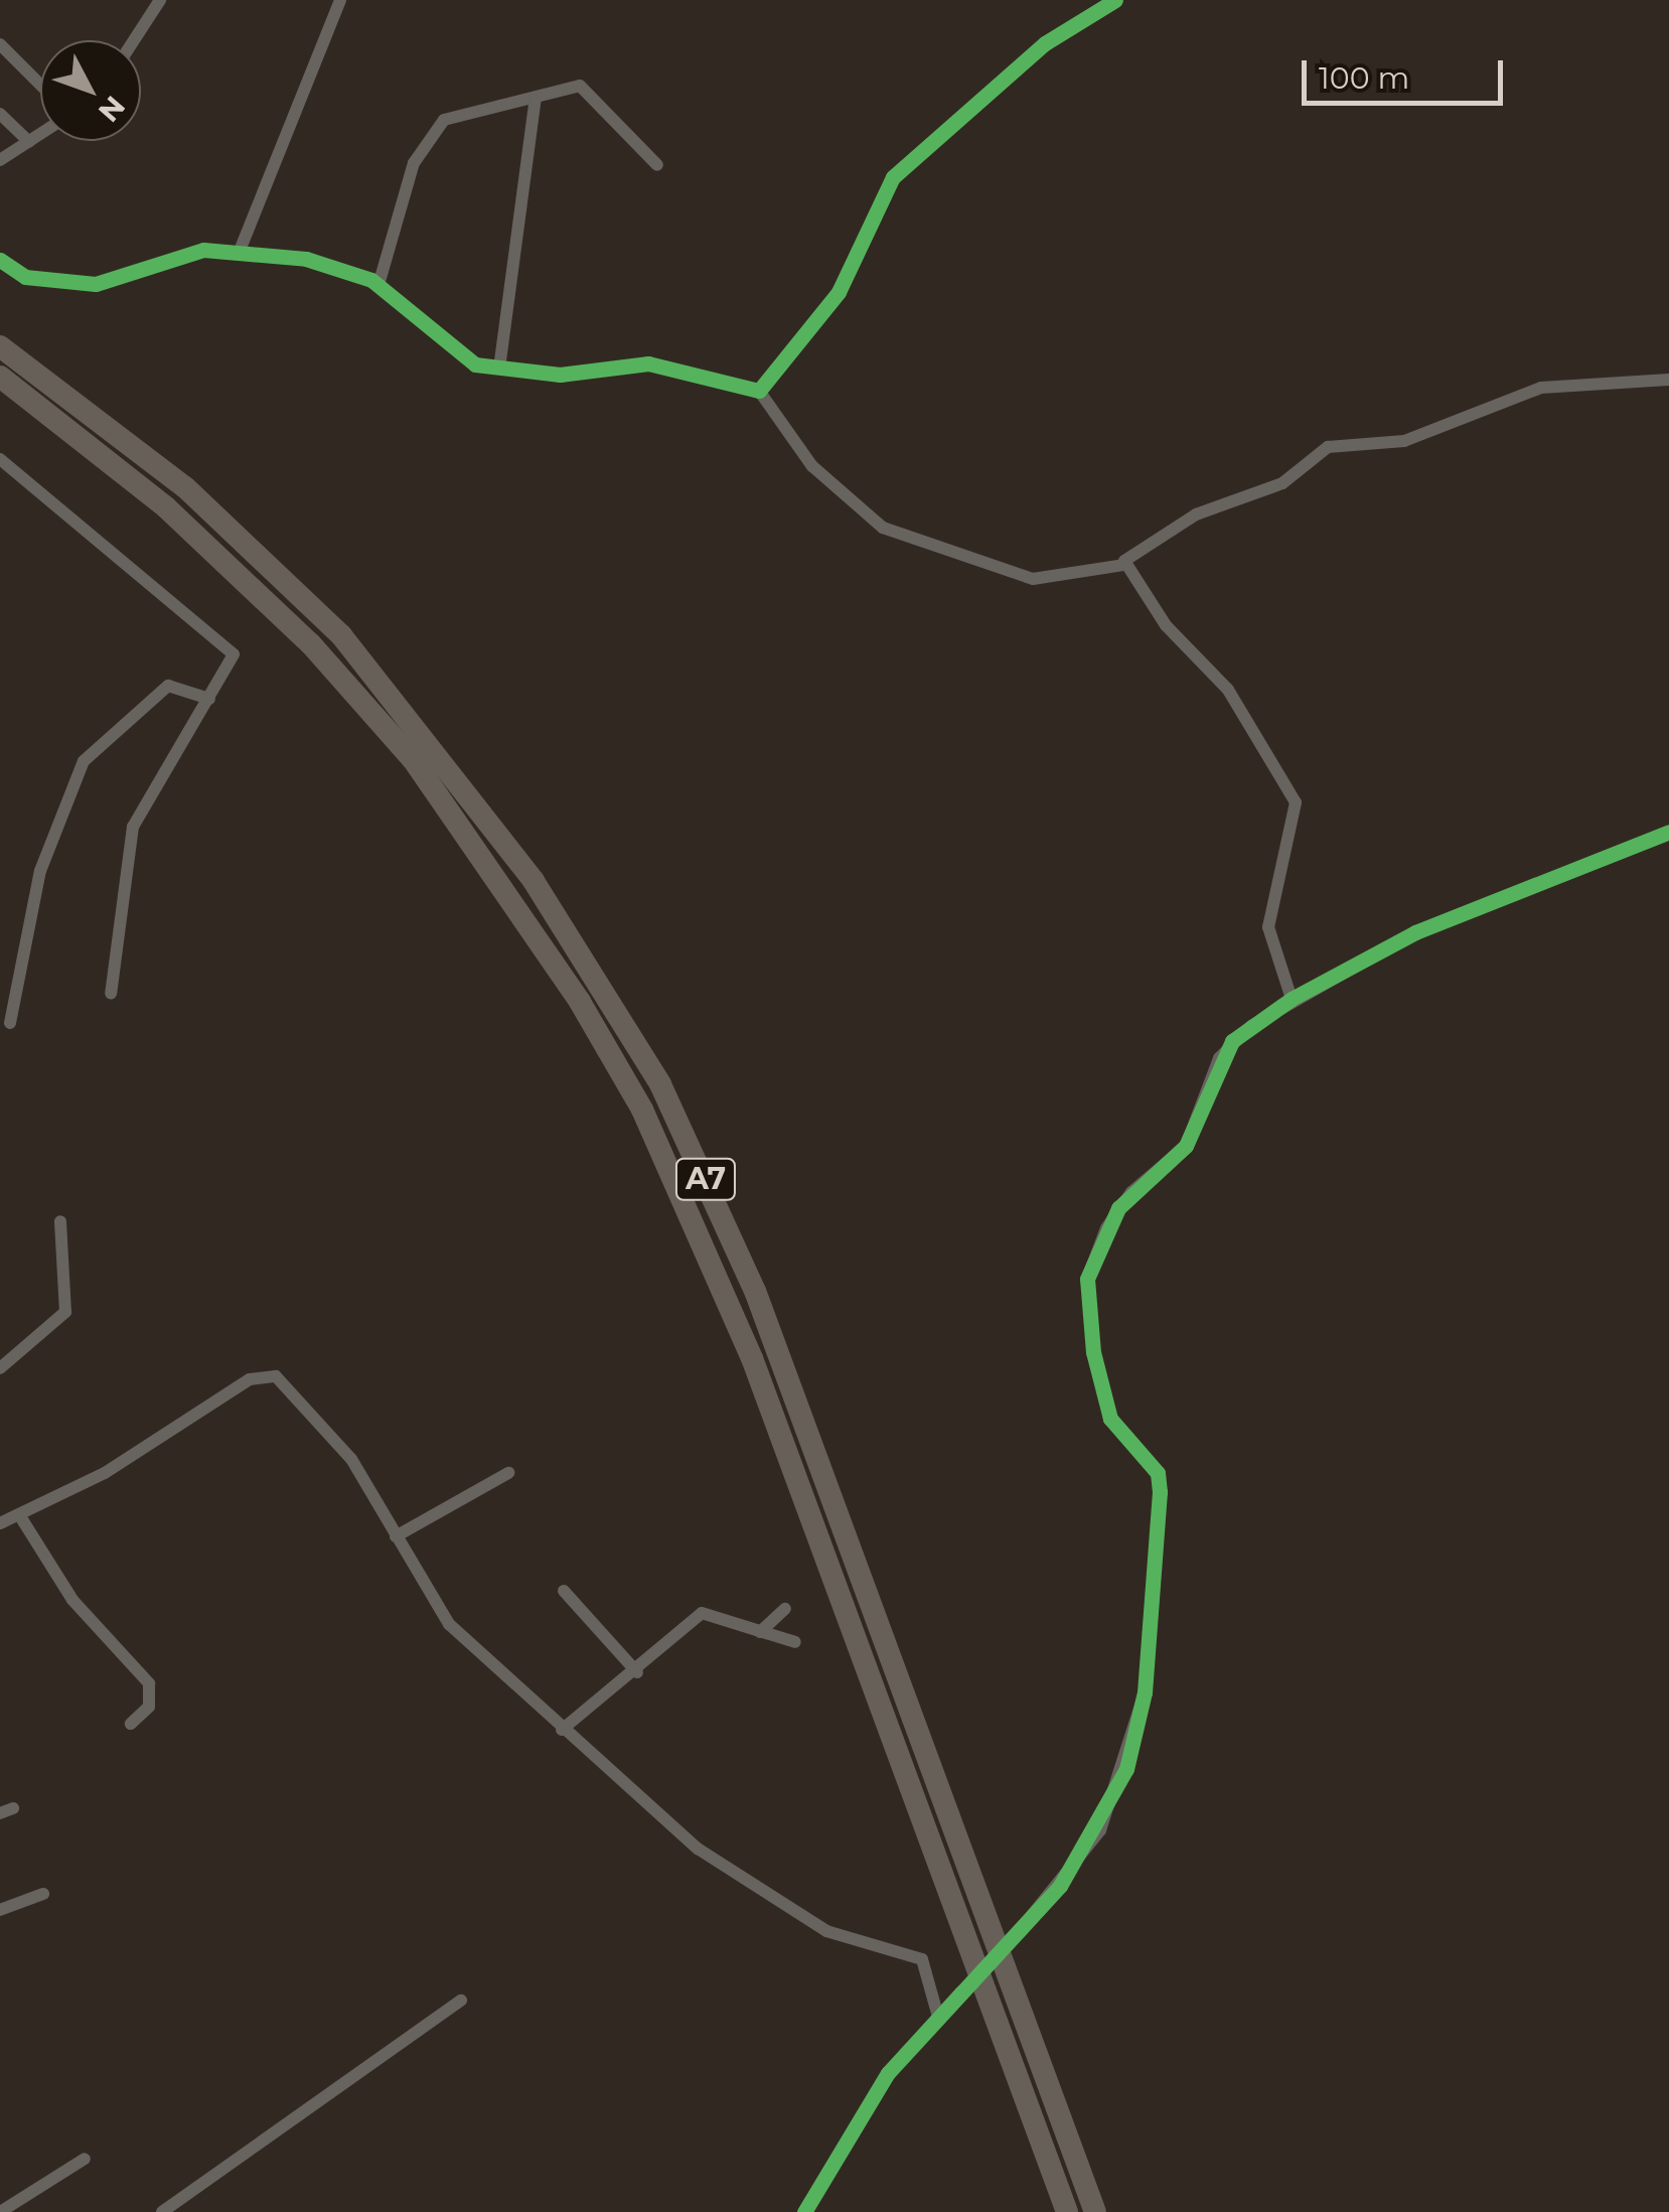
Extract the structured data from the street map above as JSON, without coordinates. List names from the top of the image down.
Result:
{
  "streets": {
    "highway": ["A7"]
  },
  "scale_bar": "100 m",
  "north": "bottom right"
}
